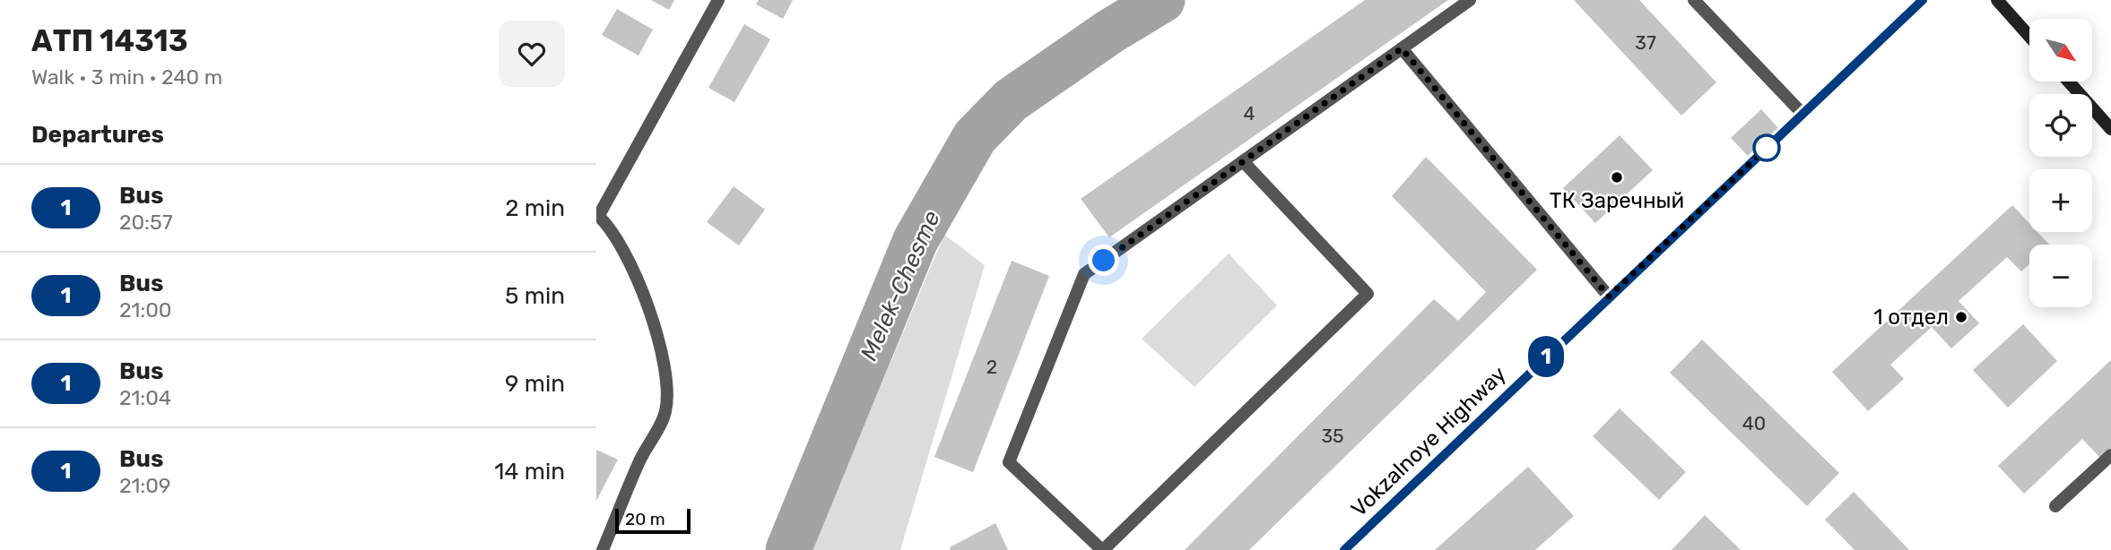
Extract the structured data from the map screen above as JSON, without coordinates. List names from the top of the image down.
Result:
{
  "streets": {
    "main road": ["Vokzalnoye Highway"]
  },
  "water": ["Melek-Chesme"],
  "places": ["ТК Заречный", "1 отдел"],
  "lines": ["bus line 1"],
  "house_numbers": [
    "37",
    "4",
    "2",
    "40",
    "35"
  ],
  "scale_bar": "20 m",
  "north": "bottom right",
  "page": {
    "heading": [
      ["АТП 14313", "Walk · 3 min · 240 m"],
      "Departures"
    ],
    "on_map": "1",
    "map_buttons": ["+", "−"],
    "list": [
      {
        "mark": "1",
        "name": "Bus",
        "note": "20:57",
        "value": "2 min"
      },
      {
        "mark": "1",
        "name": "Bus",
        "note": "21:00",
        "value": "5 min"
      },
      {
        "mark": "1",
        "name": "Bus",
        "note": "21:04",
        "value": "9 min"
      },
      {
        "mark": "1",
        "name": "Bus",
        "note": "21:09",
        "value": "14 min"
      }
    ],
    "scale": "20 m"
  }
}
